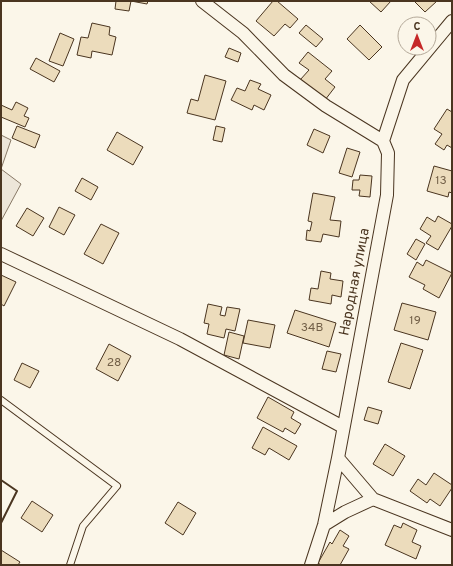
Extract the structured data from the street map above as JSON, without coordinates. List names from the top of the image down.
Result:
{
  "streets": {
    "street": ["Народная улица"]
  },
  "house_numbers": [
    "13",
    "19",
    "34В",
    "28"
  ],
  "north": "top"
}
